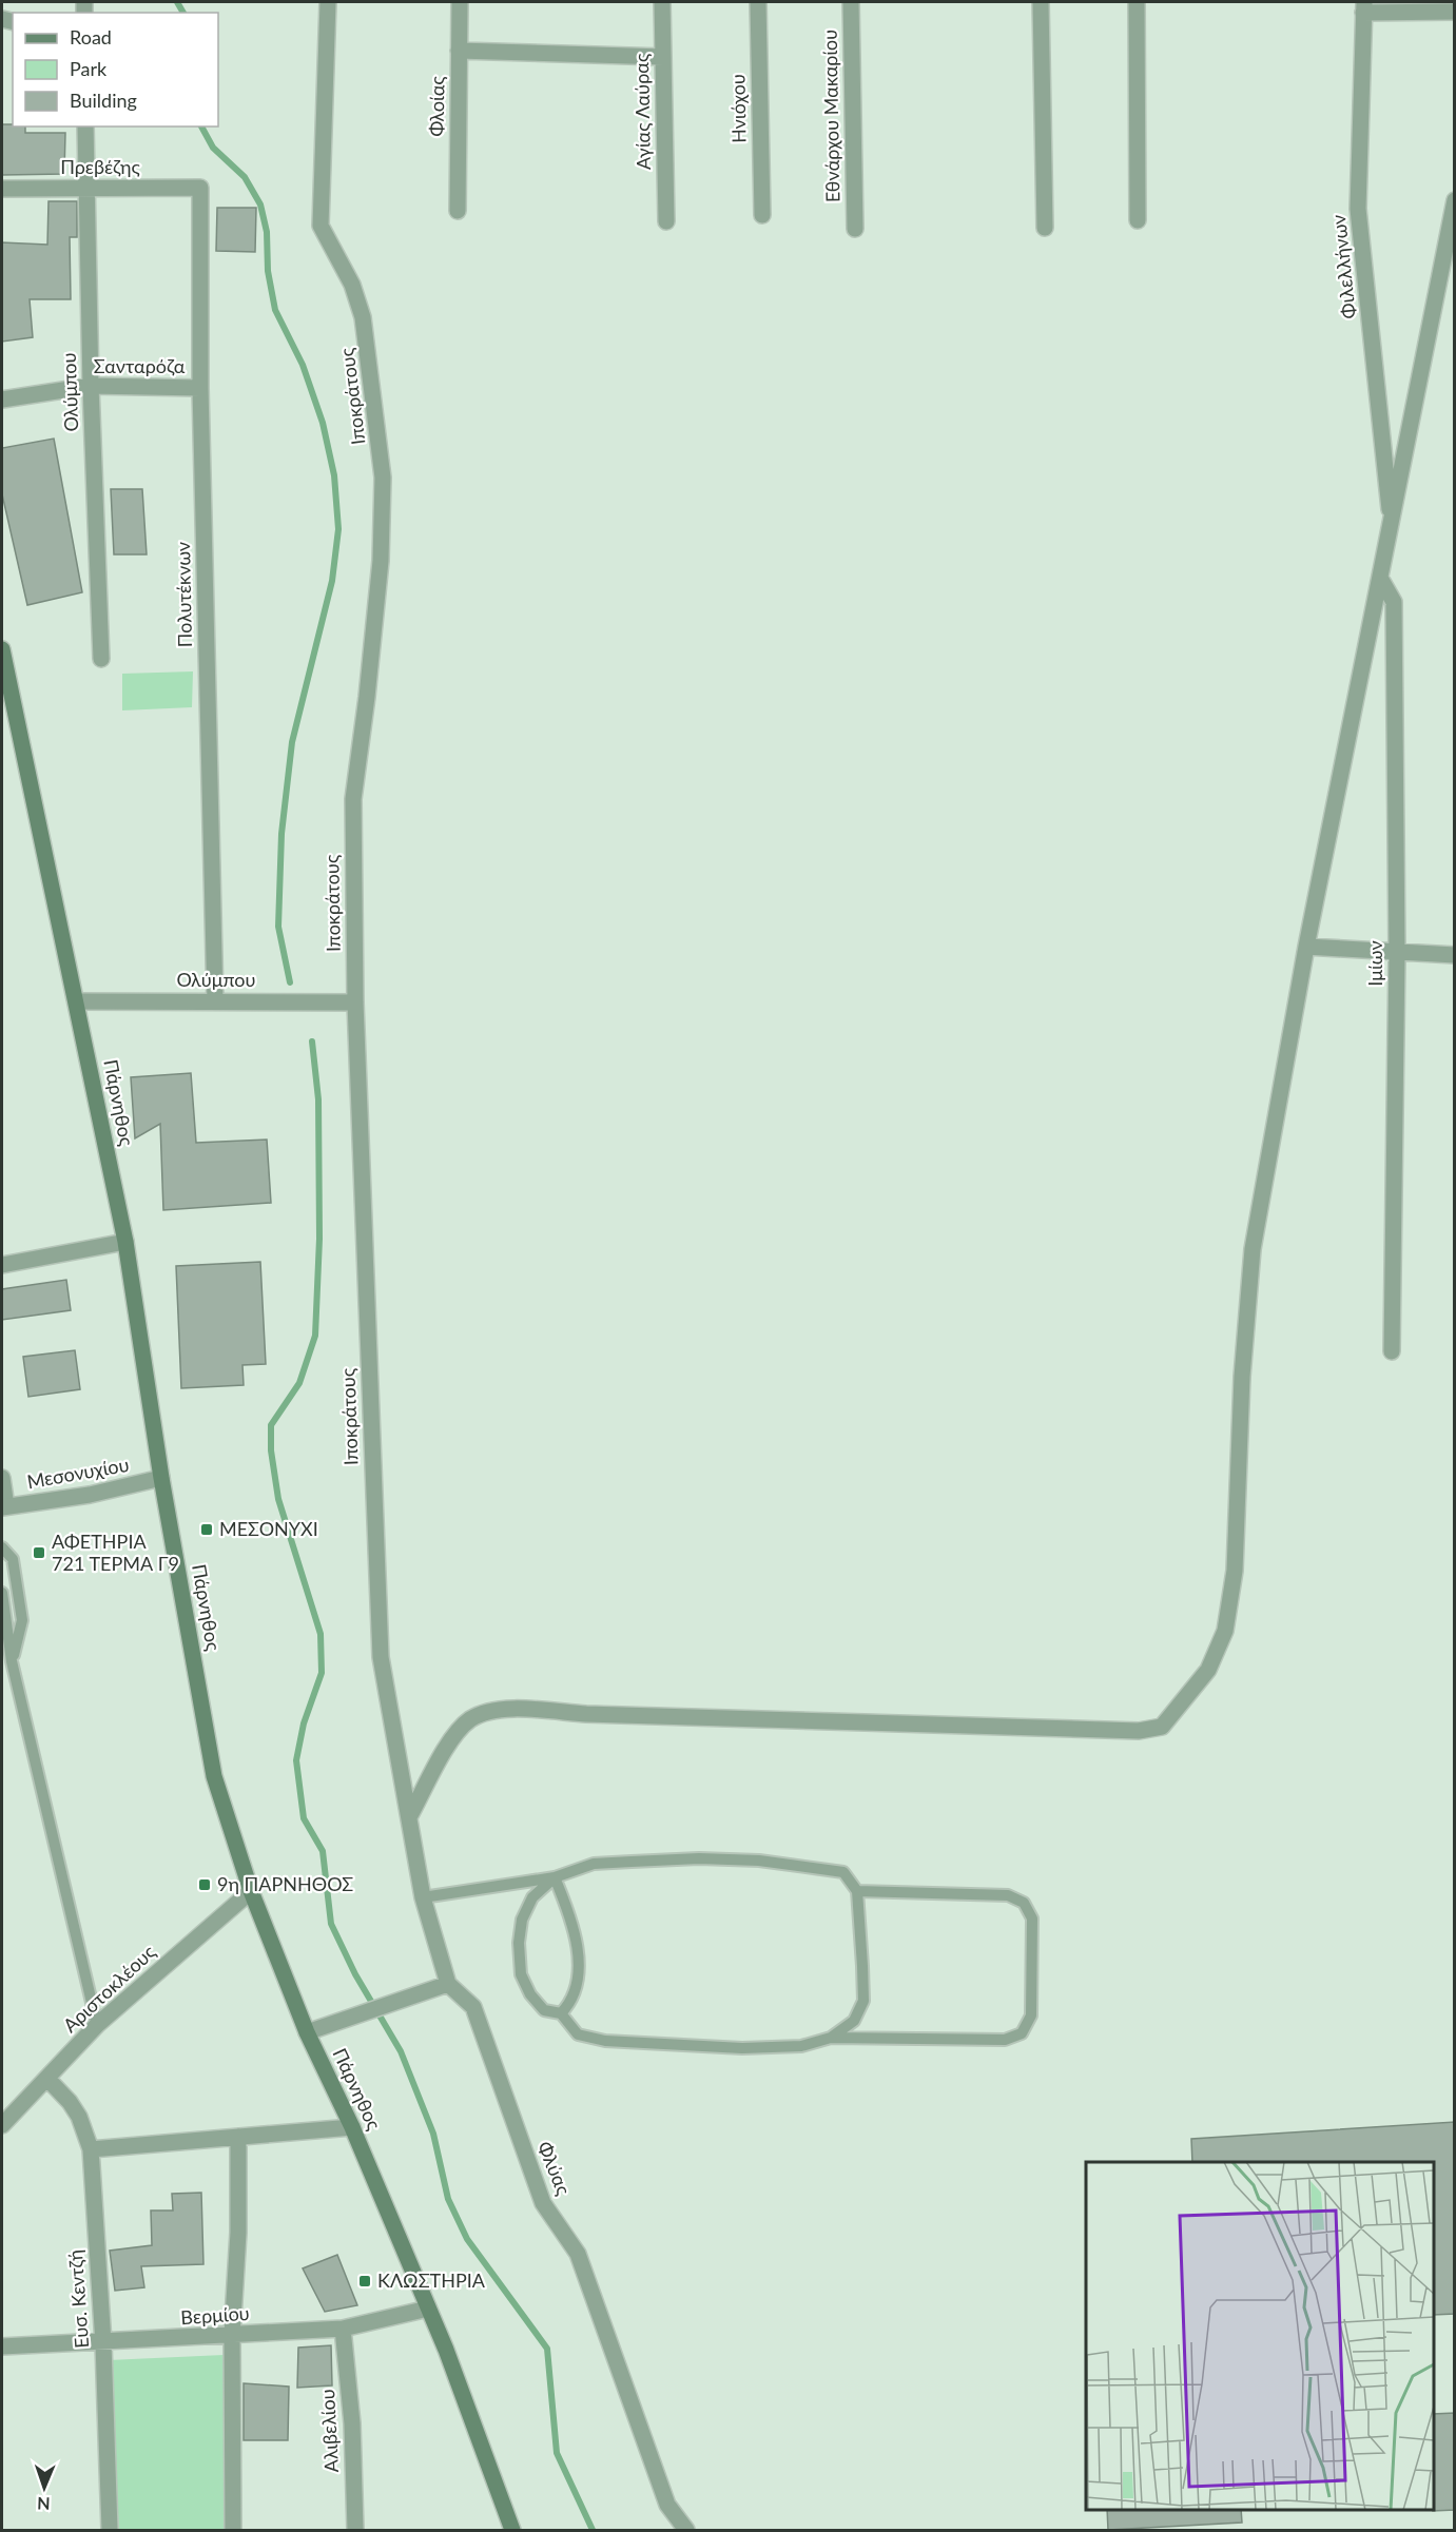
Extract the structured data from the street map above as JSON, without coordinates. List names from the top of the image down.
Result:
{
  "streets": {
    "main road": ["Πάρνηθος"],
    "street": [
      "Φλοίας",
      "Ηνιόχου",
      "Αγίας Λαύρας",
      "Εθνάρχου Μακαρίου",
      "Πρεβέζης",
      "Φιλελλήνων",
      "Σανταρόζα",
      "Ολύμπου",
      "Ιποκράτους",
      "Πολυτέκνων",
      "Ιμίων",
      "Μεσονυχίου",
      "Αριστοκλέους",
      "Φλύας",
      "Ευσ. Κεντζή",
      "Βερμίου",
      "Αλιβελίου"
    ]
  },
  "crossings": [
    ["Πρεβέζης", "Ολύμπου"],
    ["Πρεβέζης", "Πολυτέκνων"],
    ["Σανταρόζα", "Ολύμπου"],
    ["Σανταρόζα", "Πολυτέκνων"],
    ["Ολύμπου", "Ιποκράτους"],
    ["Ολύμπου", "Πολυτέκνων"],
    ["Ολύμπου", "Πάρνηθος"],
    ["Πάρνηθος", "Μεσονυχίου"],
    ["Πάρνηθος", "Αριστοκλέους"],
    ["Πάρνηθος", "Βερμίου"],
    ["Αριστοκλέους", "Ευσ. Κεντζή"],
    ["Ευσ. Κεντζή", "Βερμίου"],
    ["Βερμίου", "Αλιβελίου"]
  ],
  "places": {
    "transit": [
      "ΜΕΣΟΝΥΧΙ",
      "ΑΦΕΤΗΡΙΑ 721 ΤΕΡΜΑ Γ9",
      "9η ΠΑΡΝΗΘΟΣ",
      "ΚΛΩΣΤΗΡΙΑ"
    ]
  },
  "legend": ["Road", "Park", "Building"],
  "north": "bottom"
}
